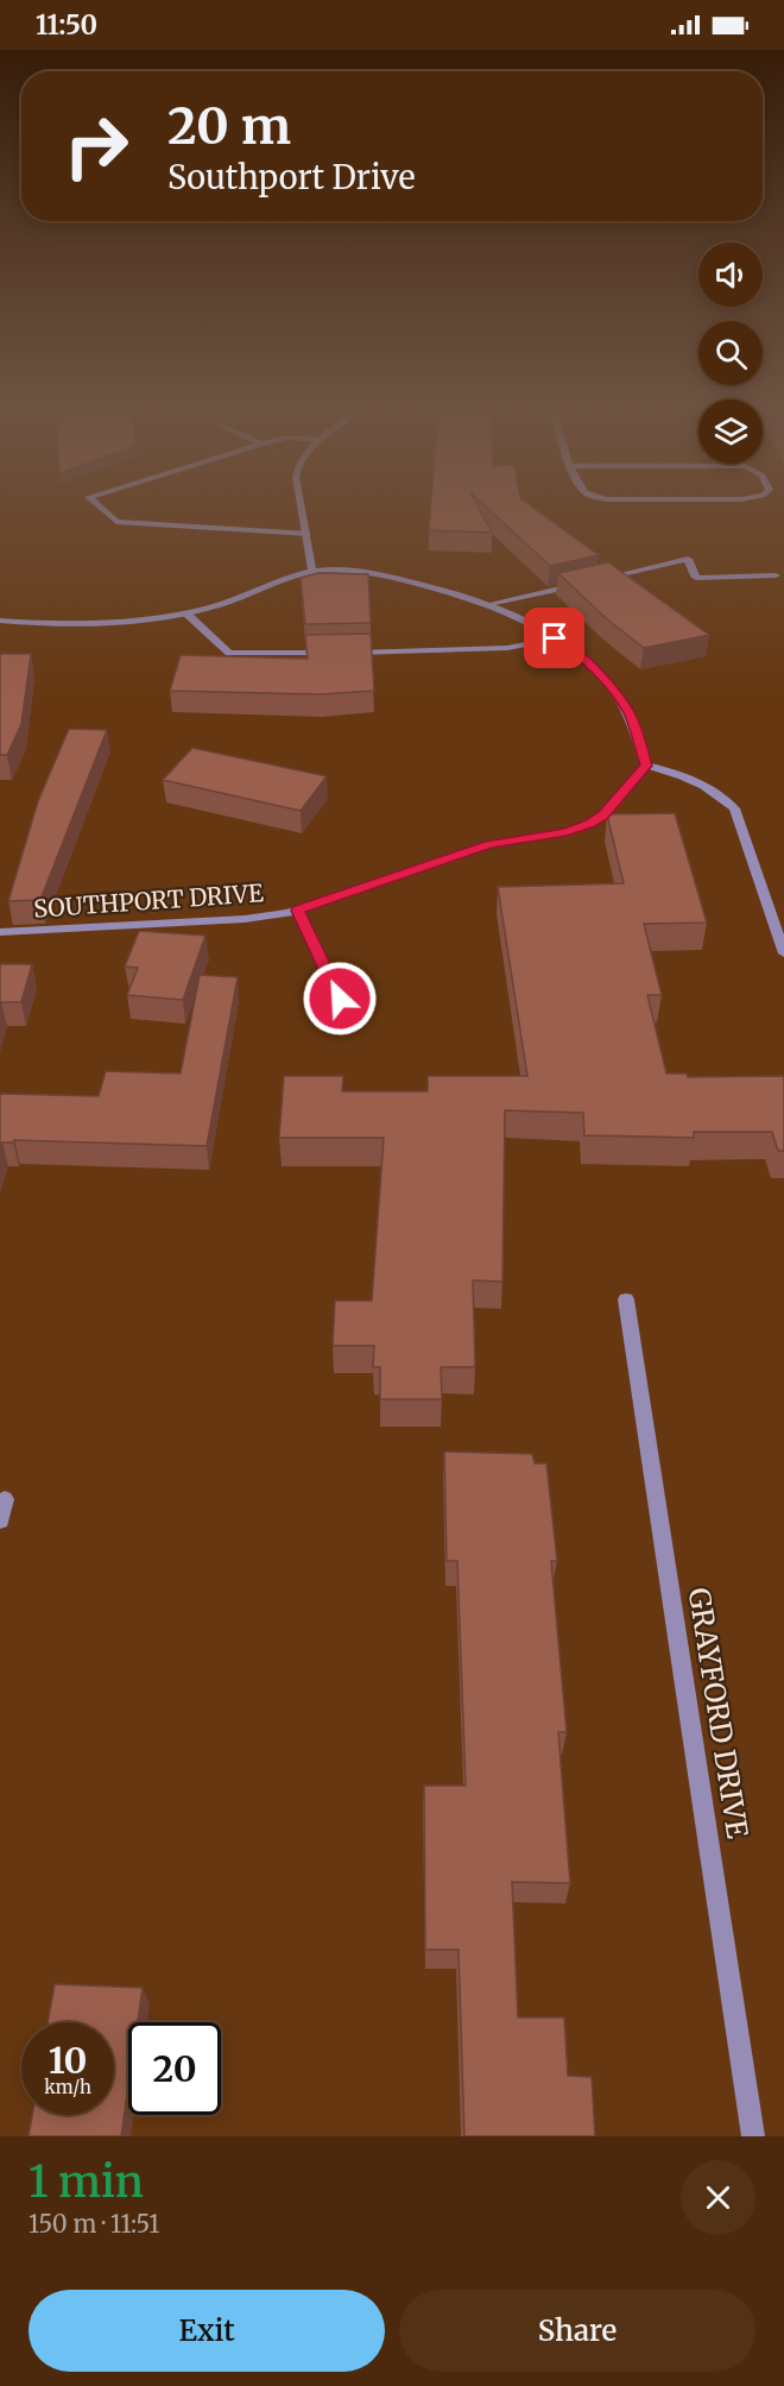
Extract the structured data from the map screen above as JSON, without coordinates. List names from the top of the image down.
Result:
{
  "streets": {
    "street": ["SOUTHPORT DRIVE", "GRAYFORD DRIVE"]
  },
  "page": {
    "status": "11:50",
    "turn": ["20 m", "Southport Drive"],
    "speed": "10 km/h",
    "limit": "20",
    "heading": ["1 min", "150 m · 11:51"],
    "buttons": ["Exit", "Share"]
  }
}
